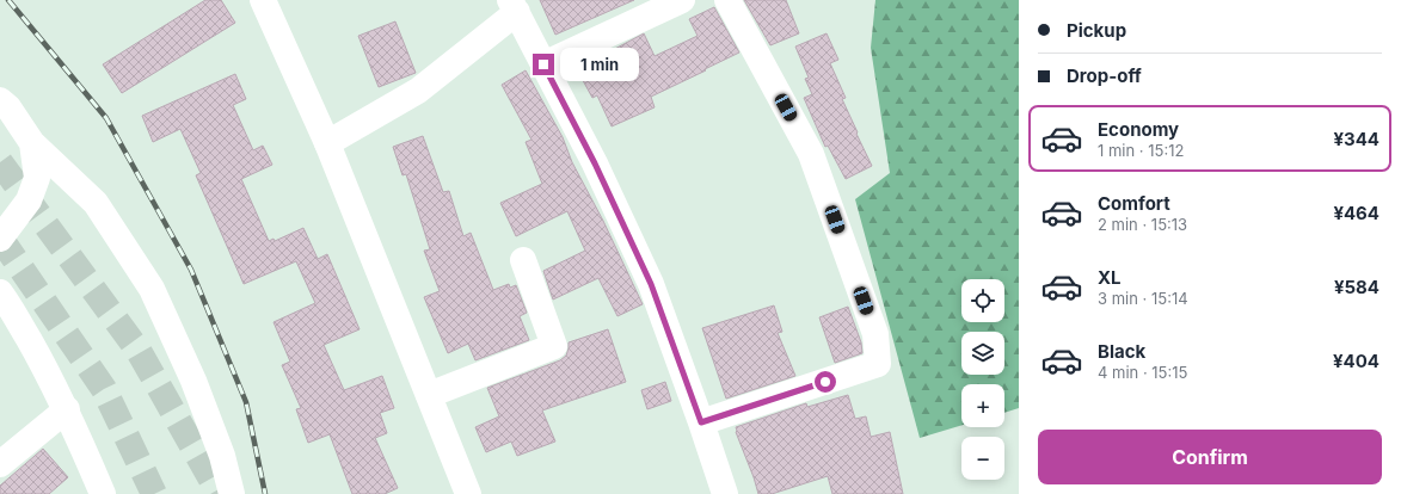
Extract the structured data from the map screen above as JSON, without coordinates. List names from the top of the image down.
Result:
{
  "page": {
    "banner": ["Pickup", "Drop-off"],
    "bubble": "1 min",
    "list": [
      {
        "name": "Economy",
        "note": "1 min · 15:12",
        "value": "¥344"
      },
      {
        "name": "Comfort",
        "note": "2 min · 15:13",
        "value": "¥464"
      },
      {
        "name": "XL",
        "note": "3 min · 15:14",
        "value": "¥584"
      },
      {
        "name": "Black",
        "note": "4 min · 15:15",
        "value": "¥404"
      }
    ],
    "map_buttons": ["+", "−"],
    "buttons": "Confirm"
  }
}
